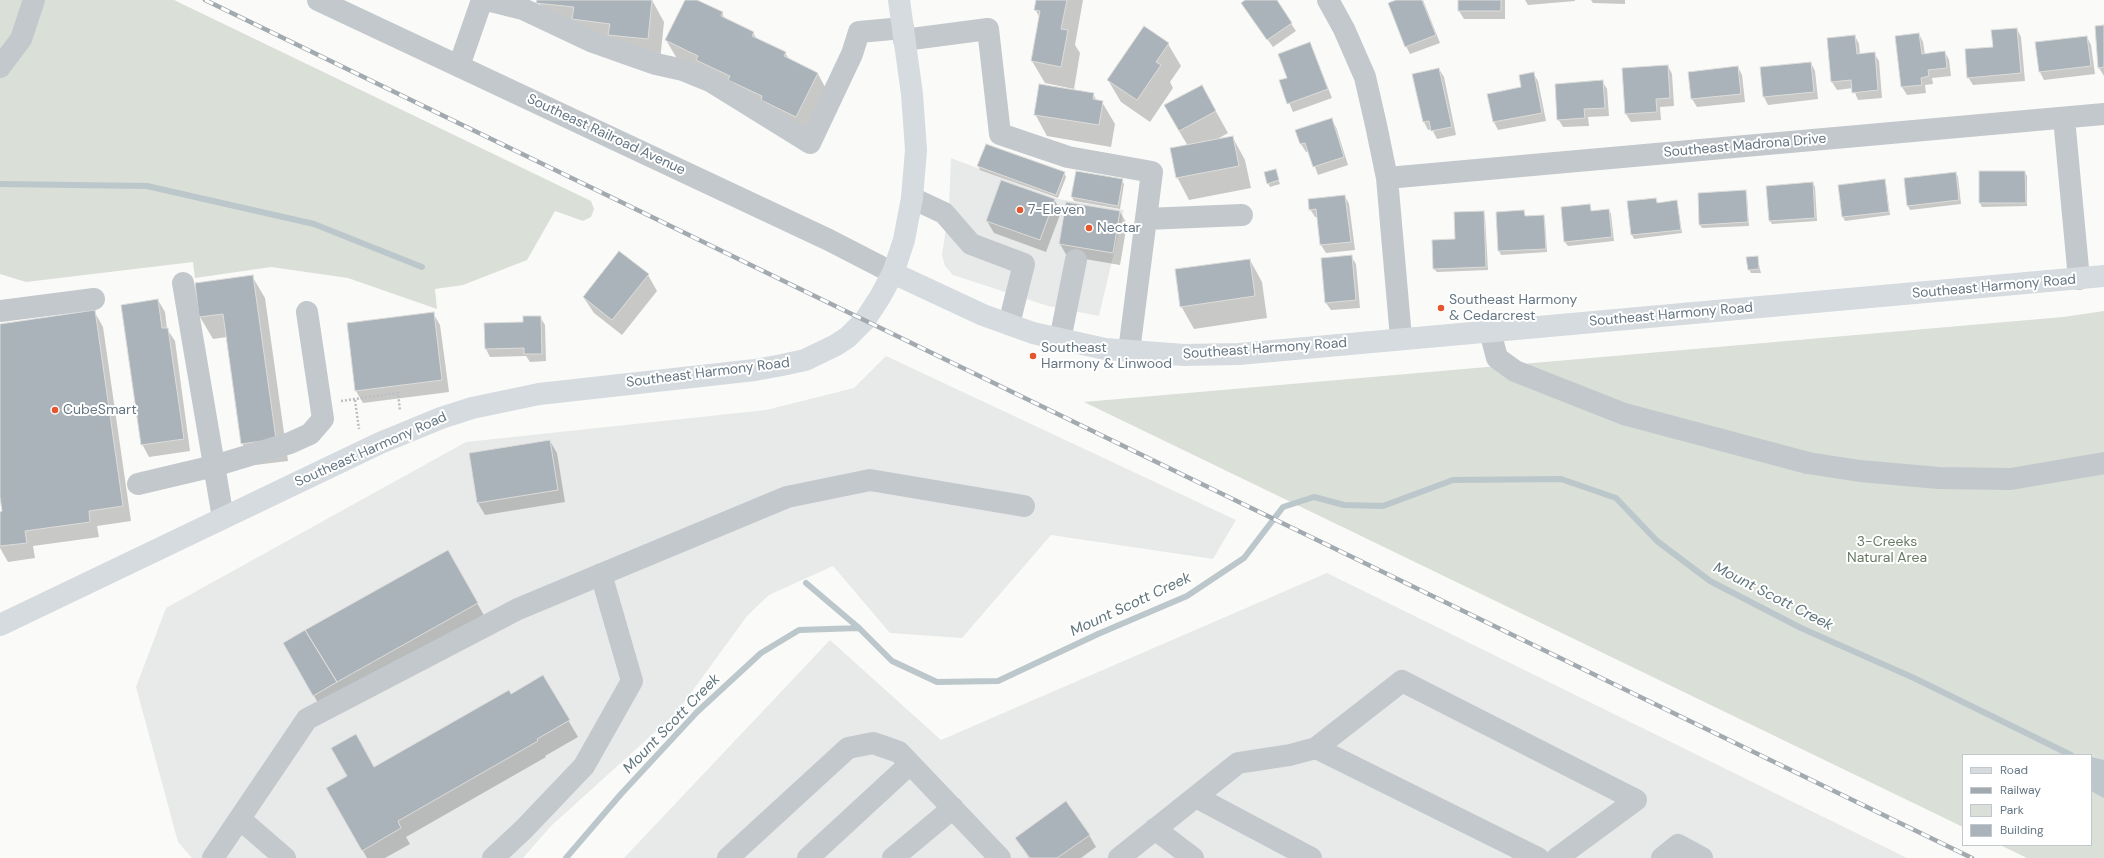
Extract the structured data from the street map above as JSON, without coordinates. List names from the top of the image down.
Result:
{
  "streets": {
    "main road": ["Southeast Harmony Road"],
    "street": ["Southeast Railroad Avenue", "Southeast Madrona Drive"]
  },
  "crossings": [
    ["Southeast Railroad Avenue", "Southeast Harmony Road"]
  ],
  "water": ["Mount Scott Creek"],
  "parks": ["3-Creeks Natural Area"],
  "places": [
    "7-Eleven",
    "Nectar",
    "Southeast Harmony & Cedarcrest",
    "Southeast Harmony & Linwood",
    "CubeSmart"
  ],
  "legend": [
    "Road",
    "Railway",
    "Park",
    "Building"
  ]
}
